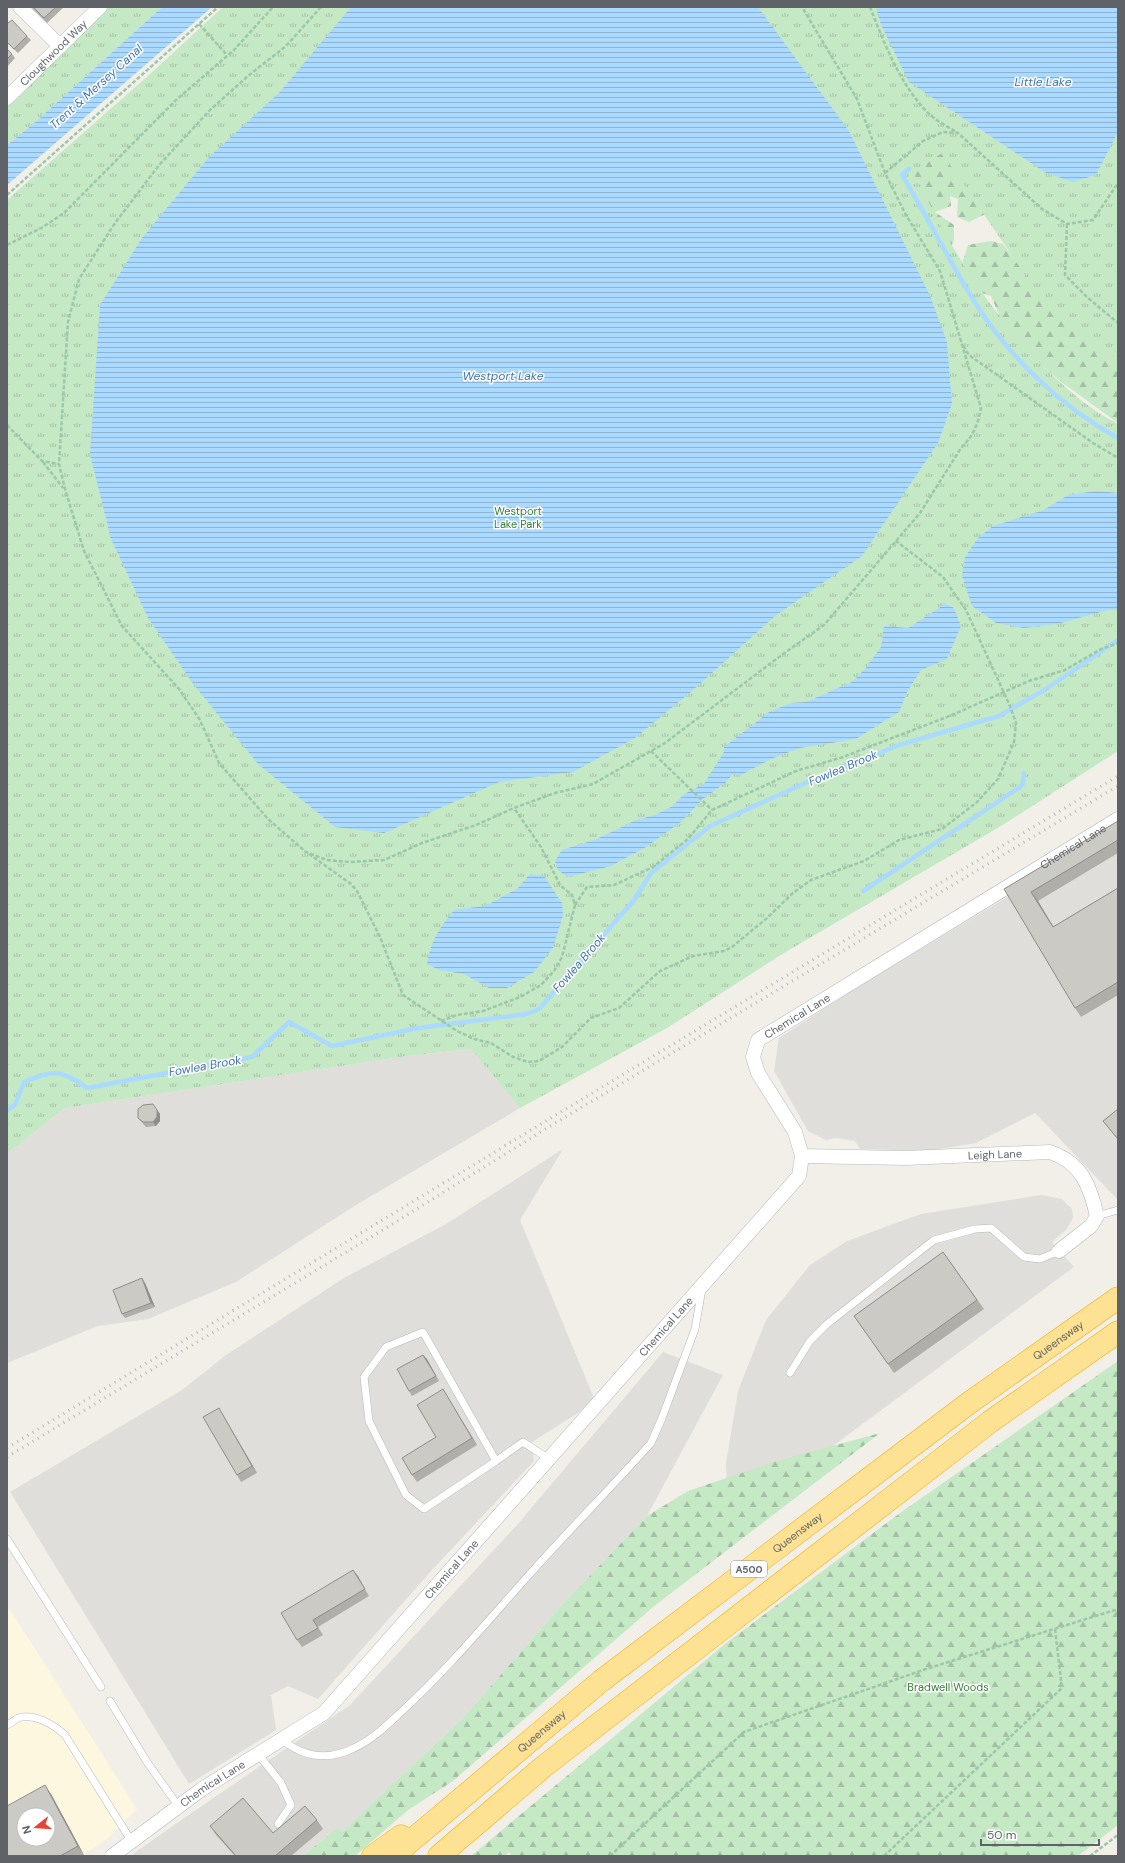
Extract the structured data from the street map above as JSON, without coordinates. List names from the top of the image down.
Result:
{
  "streets": {
    "highway": ["Queensway", "A500"],
    "street": ["Cloughwood Way", "Chemical Lane", "Leigh Lane"]
  },
  "crossings": [
    ["Chemical Lane", "Leigh Lane"]
  ],
  "water": [
    "Little Lake",
    "Trent & Mersey Canal",
    "Westport Lake",
    "Fowlea Brook"
  ],
  "parks": ["Westport Lake Park", "Bradwell Woods"],
  "scale_bar": "50 m",
  "north": "left"
}
